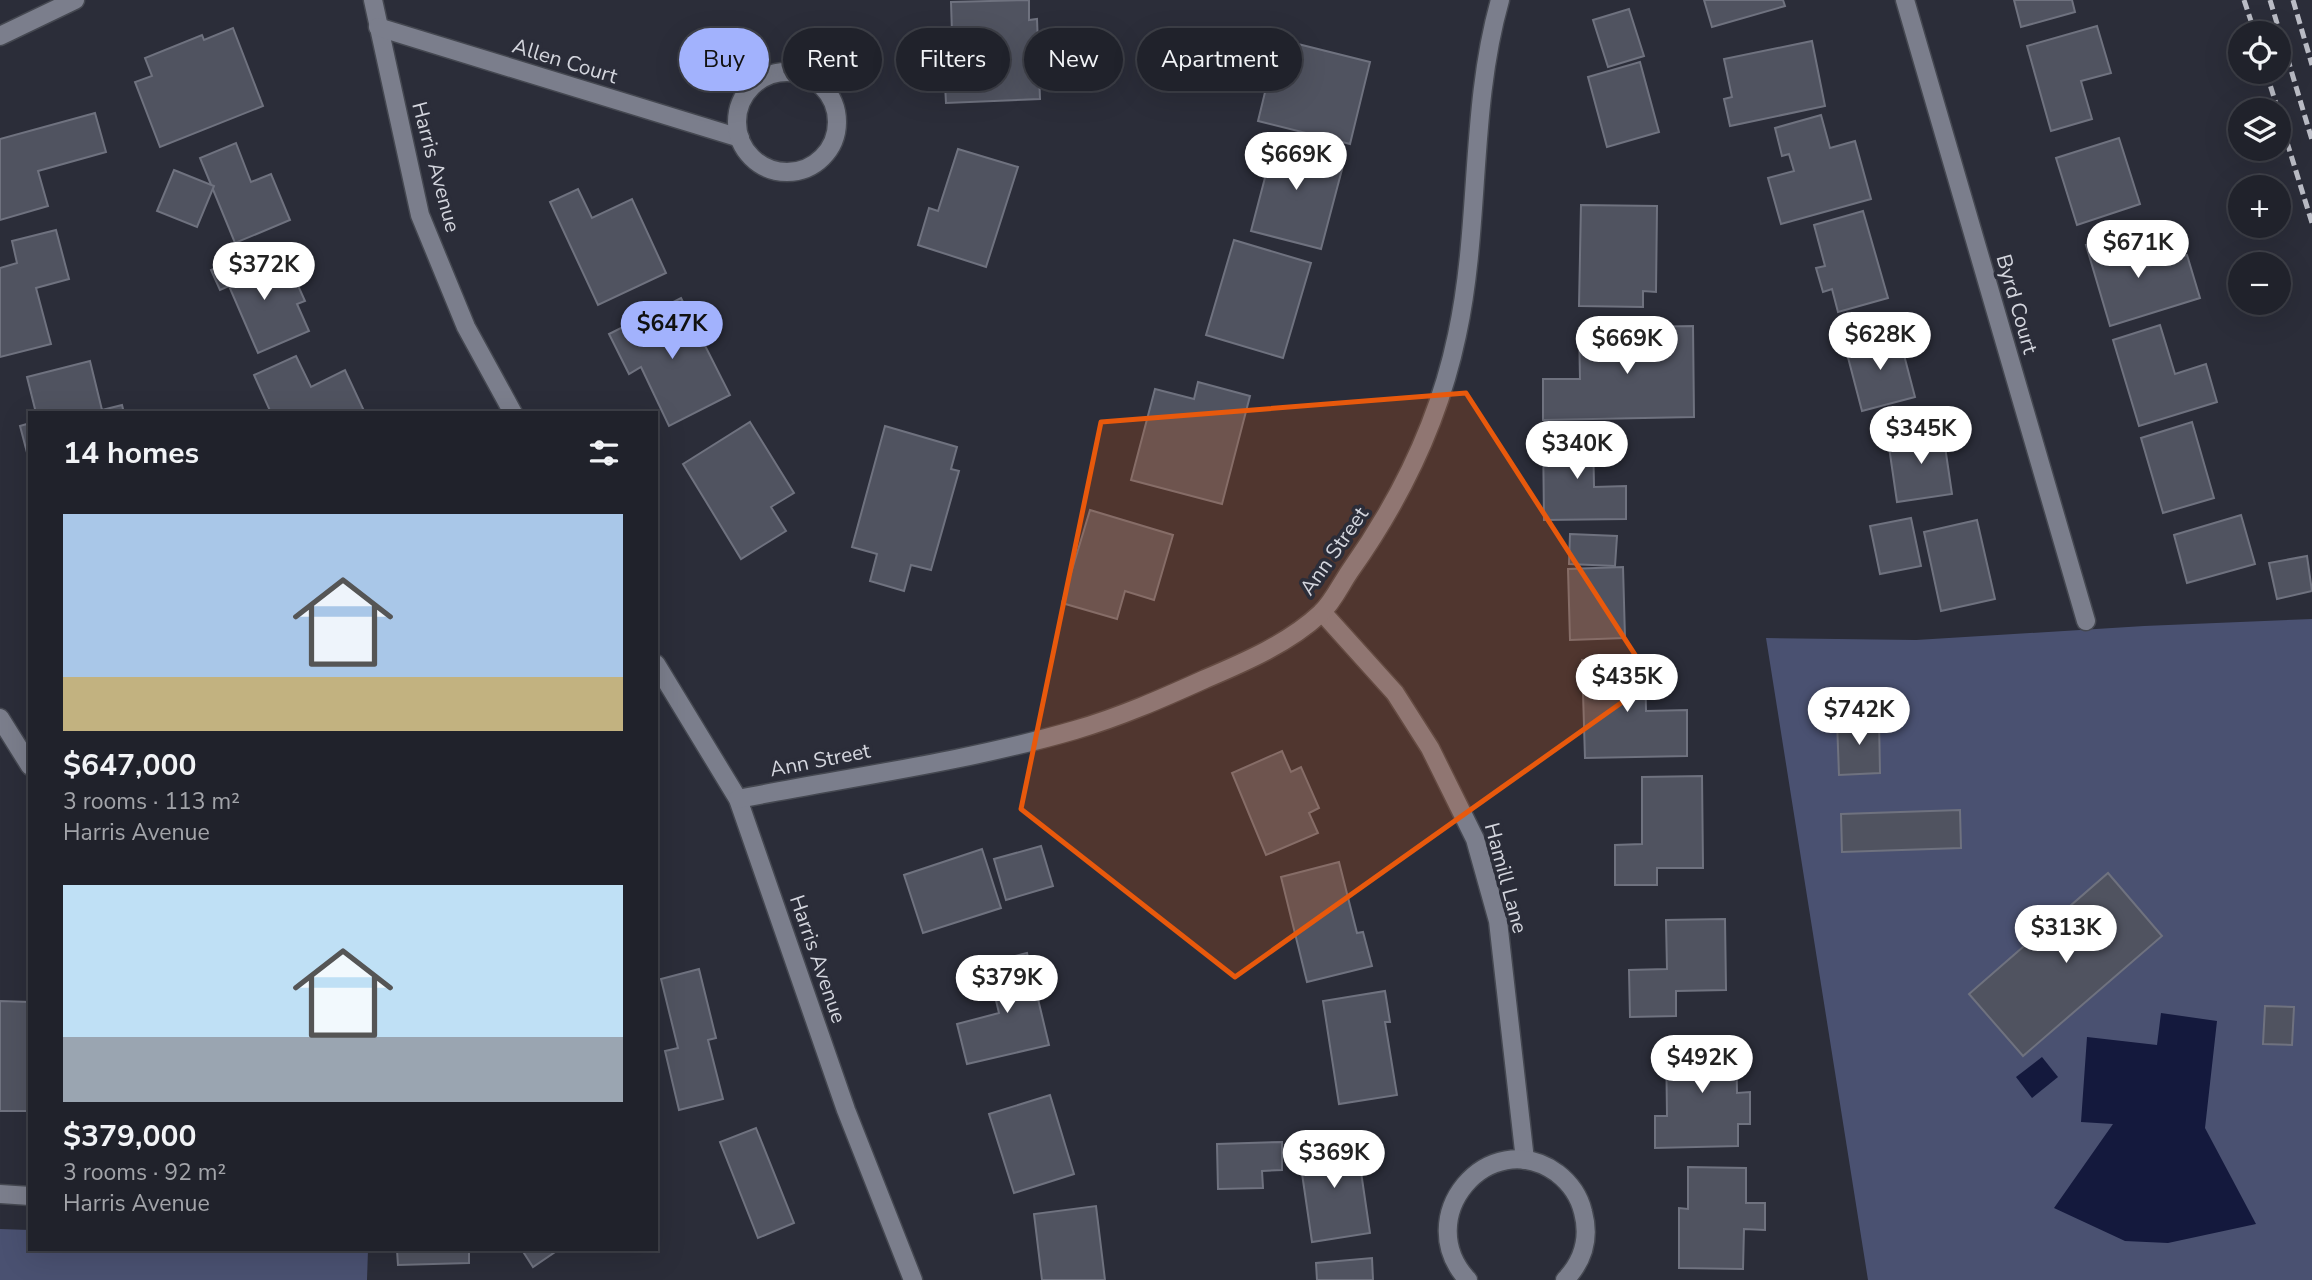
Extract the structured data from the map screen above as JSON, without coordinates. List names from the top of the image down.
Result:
{
  "streets": {
    "street": [
      "Allen Court",
      "Harris Avenue",
      "Byrd Court",
      "Ann Street",
      "Hamill Lane"
    ]
  },
  "crossings": [
    ["Allen Court", "Harris Avenue"],
    ["Harris Avenue", "Ann Street"],
    ["Ann Street", "Hamill Lane"]
  ],
  "page": {
    "map_buttons": ["+", "−"],
    "chip": [
      "Buy",
      "Rent",
      "Filters",
      "New",
      "Apartment"
    ],
    "price": [
      "$669K",
      "$671K",
      "$372K",
      "$647K",
      "$628K",
      "$669K",
      "$345K",
      "$340K",
      "$435K",
      "$742K",
      "$313K",
      "$379K",
      "$492K",
      "$369K"
    ],
    "heading": "14 homes",
    "list": [
      {
        "name": "$647,000",
        "note": "3 rooms · 113 m² · Harris Avenue"
      },
      {
        "name": "$379,000",
        "note": "3 rooms · 92 m² · Harris Avenue"
      }
    ]
  }
}
